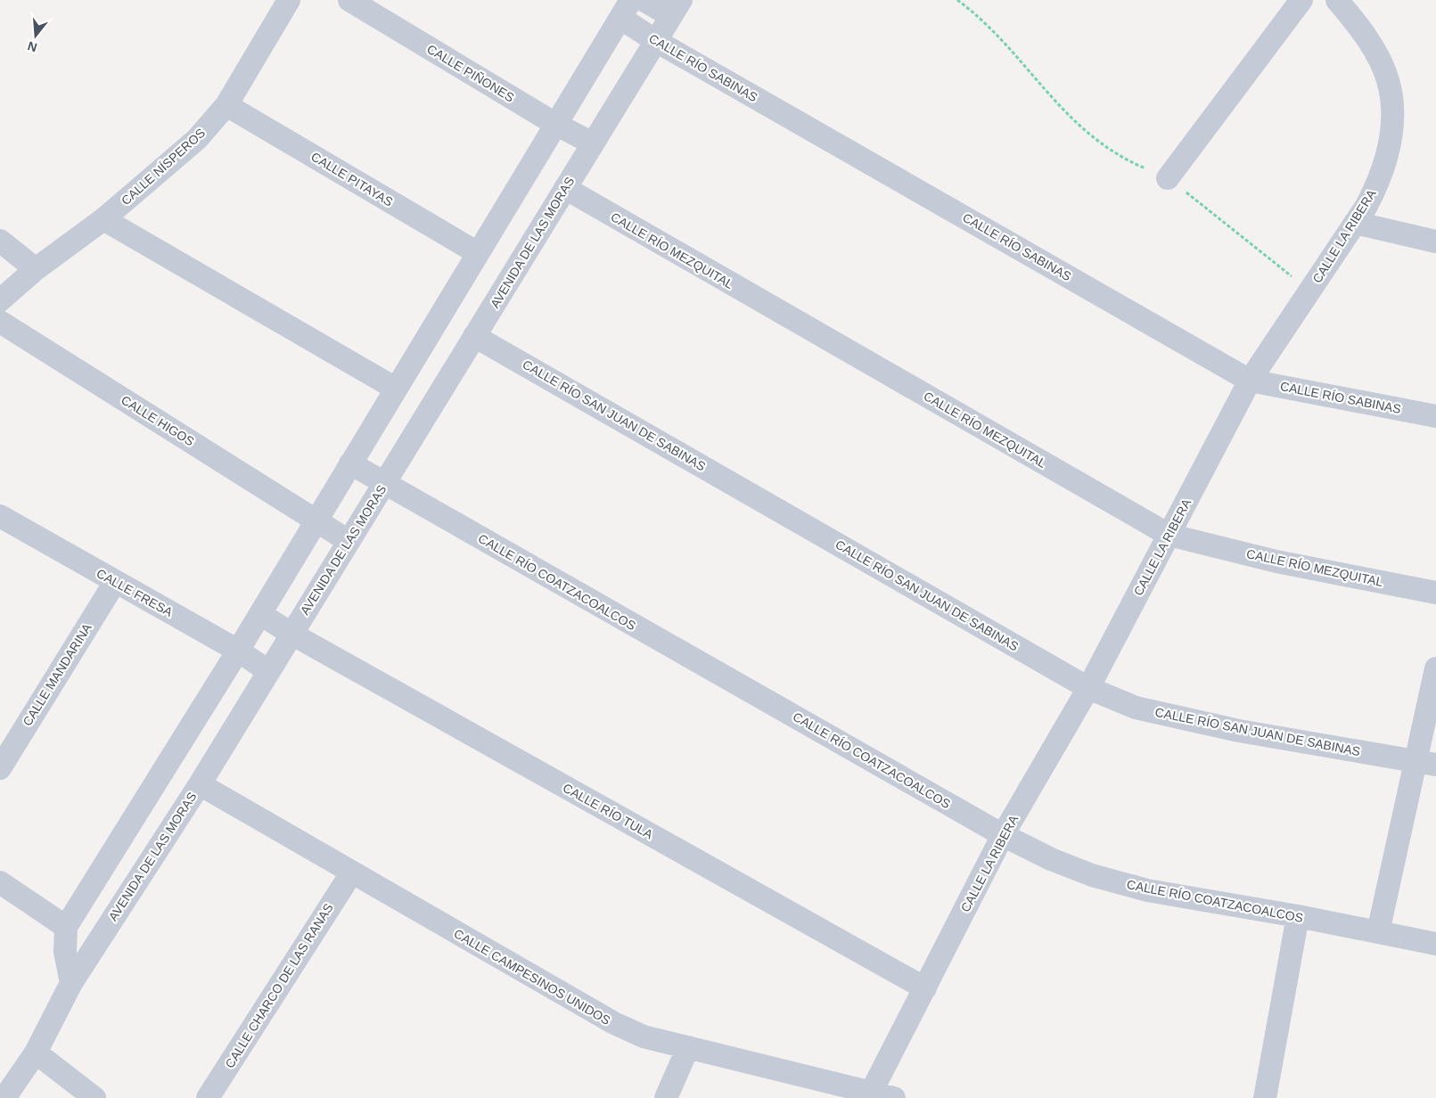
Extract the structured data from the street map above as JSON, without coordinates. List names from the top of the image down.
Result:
{
  "streets": {
    "street": [
      "CALLE RÍO SABINAS",
      "CALLE PIÑONES",
      "CALLE NÍSPEROS",
      "CALLE PITAYAS",
      "CALLE LA RIBERA",
      "AVENIDA DE LAS MORAS",
      "CALLE RÍO MEZQUITAL",
      "CALLE RÍO SAN JUAN DE SABINAS",
      "CALLE HIGOS",
      "CALLE RÍO COATZACOALCOS",
      "CALLE FRESA",
      "CALLE MANDARINA",
      "CALLE RÍO TULA",
      "CALLE CAMPESINOS UNIDOS",
      "CALLE CHARCO DE LAS RANAS"
    ]
  },
  "crossings": [
    ["CALLE RÍO SABINAS", "CALLE LA RIBERA"],
    ["CALLE RÍO SABINAS", "AVENIDA DE LAS MORAS"],
    ["CALLE PIÑONES", "AVENIDA DE LAS MORAS"],
    ["CALLE NÍSPEROS", "CALLE PITAYAS"],
    ["CALLE LA RIBERA", "CALLE RÍO MEZQUITAL"],
    ["CALLE LA RIBERA", "CALLE RÍO SAN JUAN DE SABINAS"],
    ["CALLE LA RIBERA", "CALLE RÍO COATZACOALCOS"],
    ["CALLE LA RIBERA", "CALLE RÍO TULA"],
    ["CALLE LA RIBERA", "CALLE CAMPESINOS UNIDOS"],
    ["AVENIDA DE LAS MORAS", "CALLE RÍO MEZQUITAL"],
    ["AVENIDA DE LAS MORAS", "CALLE RÍO SAN JUAN DE SABINAS"],
    ["AVENIDA DE LAS MORAS", "CALLE HIGOS"],
    ["AVENIDA DE LAS MORAS", "CALLE RÍO COATZACOALCOS"],
    ["AVENIDA DE LAS MORAS", "CALLE FRESA"],
    ["AVENIDA DE LAS MORAS", "CALLE RÍO TULA"],
    ["AVENIDA DE LAS MORAS", "CALLE CAMPESINOS UNIDOS"],
    ["CALLE FRESA", "CALLE MANDARINA"],
    ["CALLE CAMPESINOS UNIDOS", "CALLE CHARCO DE LAS RANAS"]
  ],
  "north": "bottom"
}
